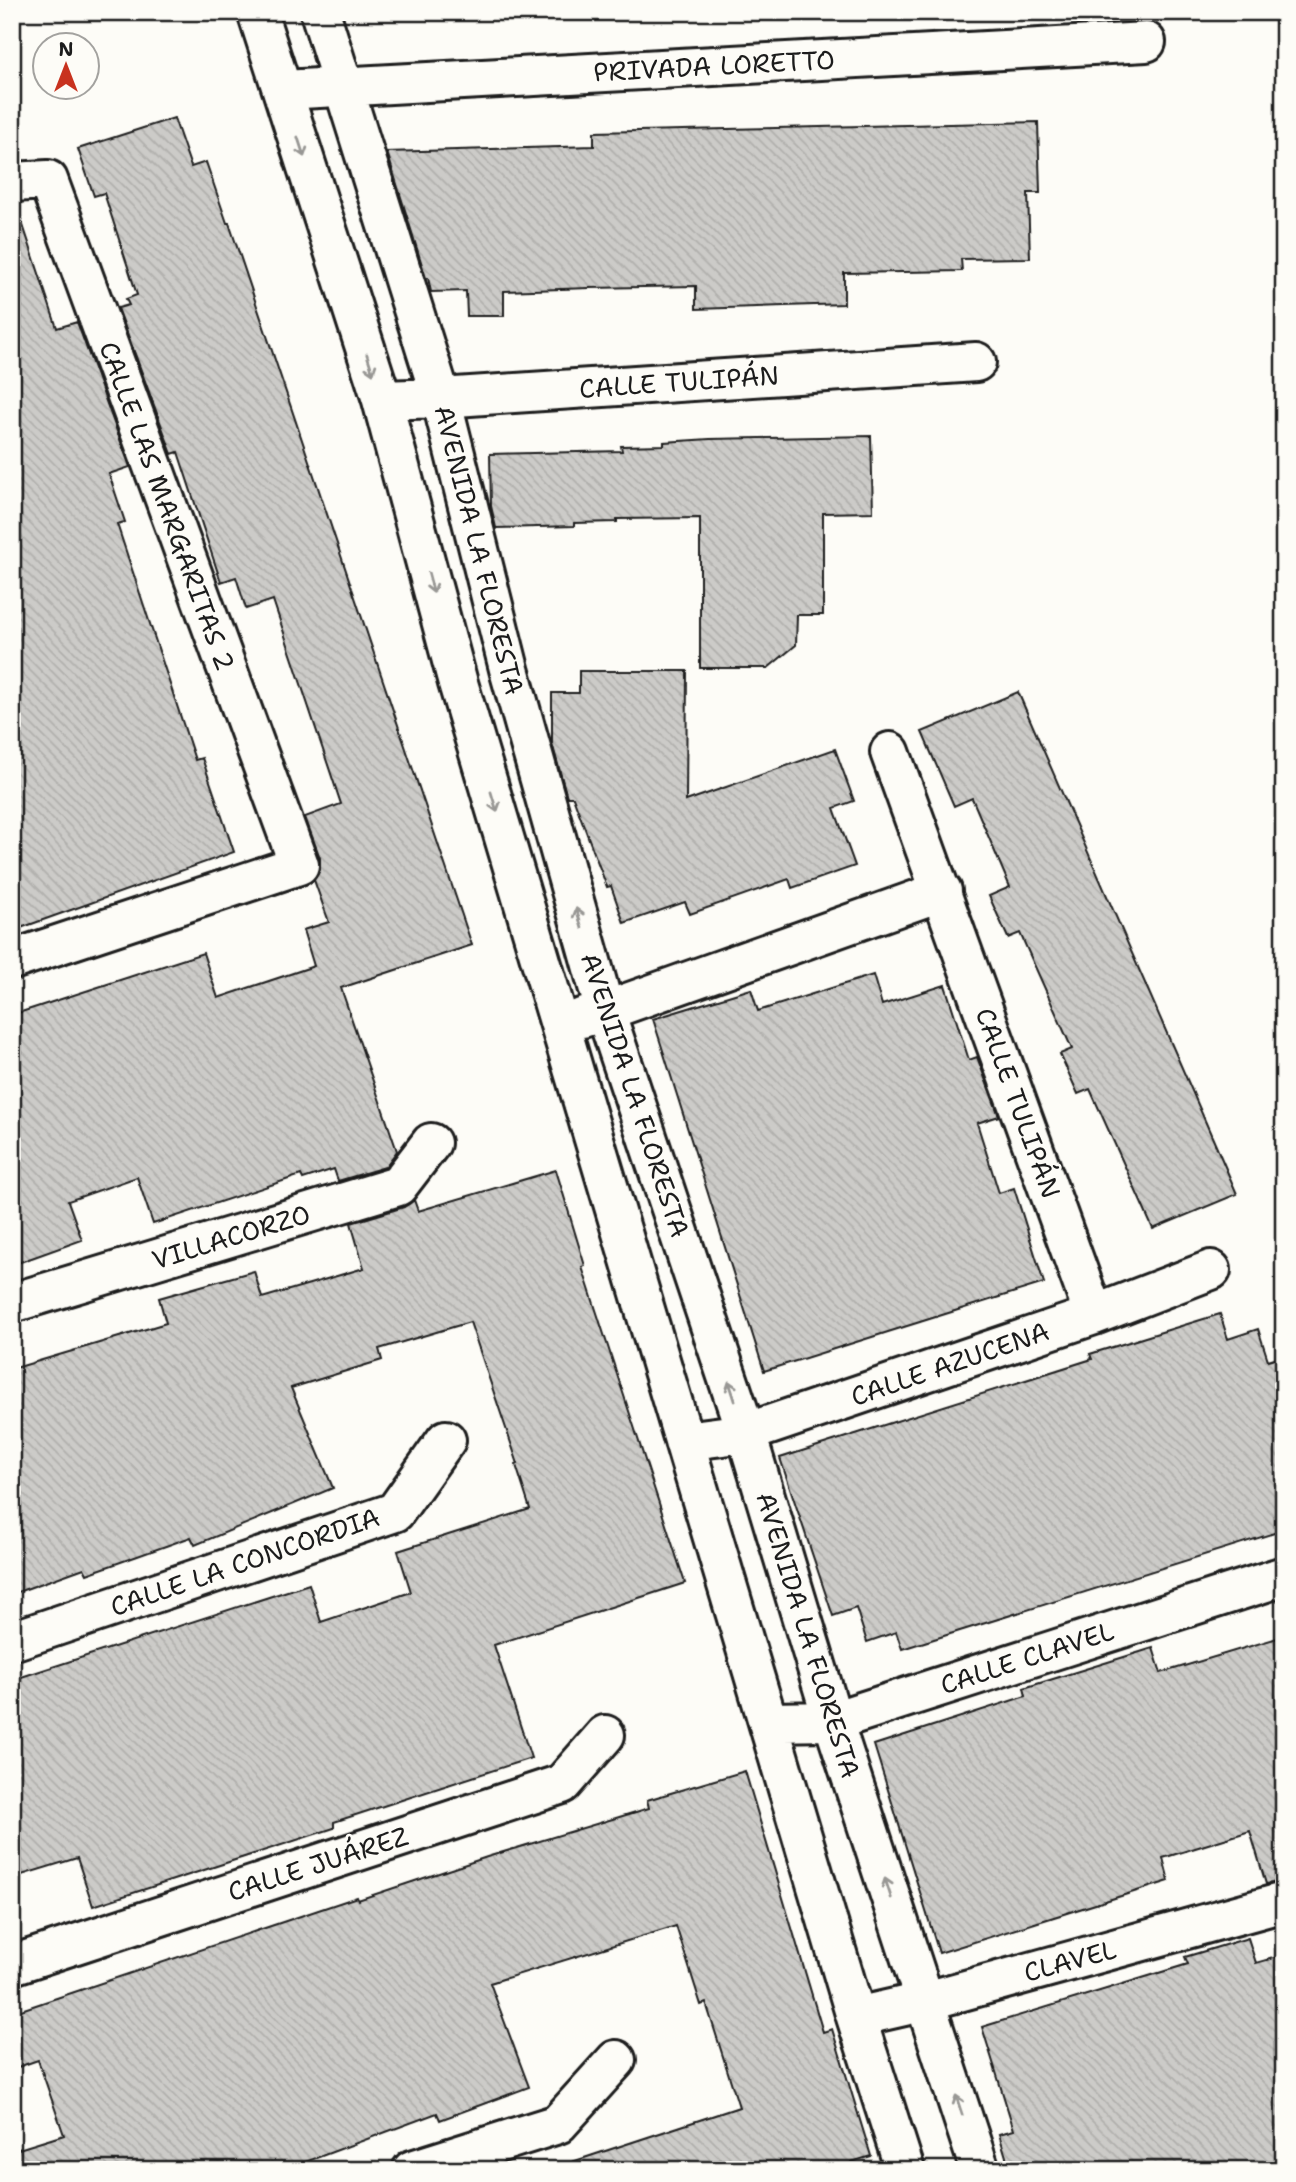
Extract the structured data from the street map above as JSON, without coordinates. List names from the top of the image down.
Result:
{
  "streets": {
    "street": [
      "PRIVADA LORETTO",
      "CALLE TULIPÁN",
      "CALLE LAS MARGARITAS 2",
      "AVENIDA LA FLORESTA",
      "VILLACORZO",
      "CALLE AZUCENA",
      "CALLE LA CONCORDIA",
      "CALLE CLAVEL",
      "CALLE JUÁREZ",
      "CLAVEL"
    ]
  },
  "crossings": [
    ["PRIVADA LORETTO", "AVENIDA LA FLORESTA"],
    ["CALLE TULIPÁN", "AVENIDA LA FLORESTA"],
    ["CALLE TULIPÁN", "CALLE AZUCENA"],
    ["AVENIDA LA FLORESTA", "CALLE AZUCENA"],
    ["AVENIDA LA FLORESTA", "CALLE CLAVEL"],
    ["AVENIDA LA FLORESTA", "CLAVEL"]
  ],
  "north": "top"
}
